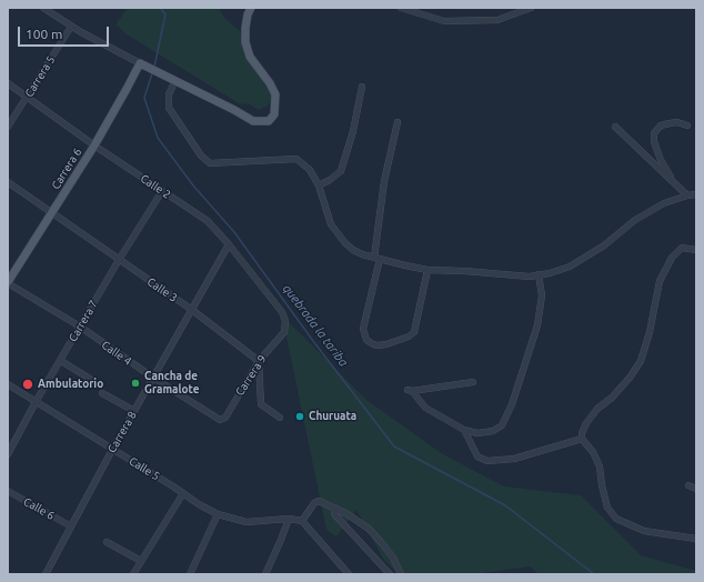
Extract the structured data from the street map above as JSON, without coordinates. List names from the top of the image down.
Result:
{
  "streets": {
    "main road": ["Carrera 6"],
    "street": [
      "Carrera 5",
      "Calle 2",
      "Calle 3",
      "Carrera 7",
      "Calle 4",
      "Carrera 9",
      "Carrera 8",
      "Calle 5",
      "Calle 6"
    ]
  },
  "crossings": [
    ["Carrera 5", "Calle 2"],
    ["Carrera 6", "Calle 2"],
    ["Carrera 6", "Calle 3"],
    ["Carrera 6", "Calle 4"],
    ["Calle 2", "Carrera 7"],
    ["Calle 2", "Carrera 9"],
    ["Calle 2", "Carrera 8"],
    ["Calle 3", "Carrera 7"],
    ["Calle 3", "Carrera 9"],
    ["Calle 3", "Carrera 8"],
    ["Carrera 7", "Calle 4"],
    ["Carrera 7", "Calle 5"],
    ["Calle 4", "Carrera 9"],
    ["Calle 4", "Carrera 8"],
    ["Carrera 8", "Calle 5"],
    ["Carrera 8", "Calle 6"]
  ],
  "water": ["quebrada la tariba"],
  "places": ["Cancha de Gramalote", "Ambulatorio", "Churuata"],
  "scale_bar": "100 m"
}
